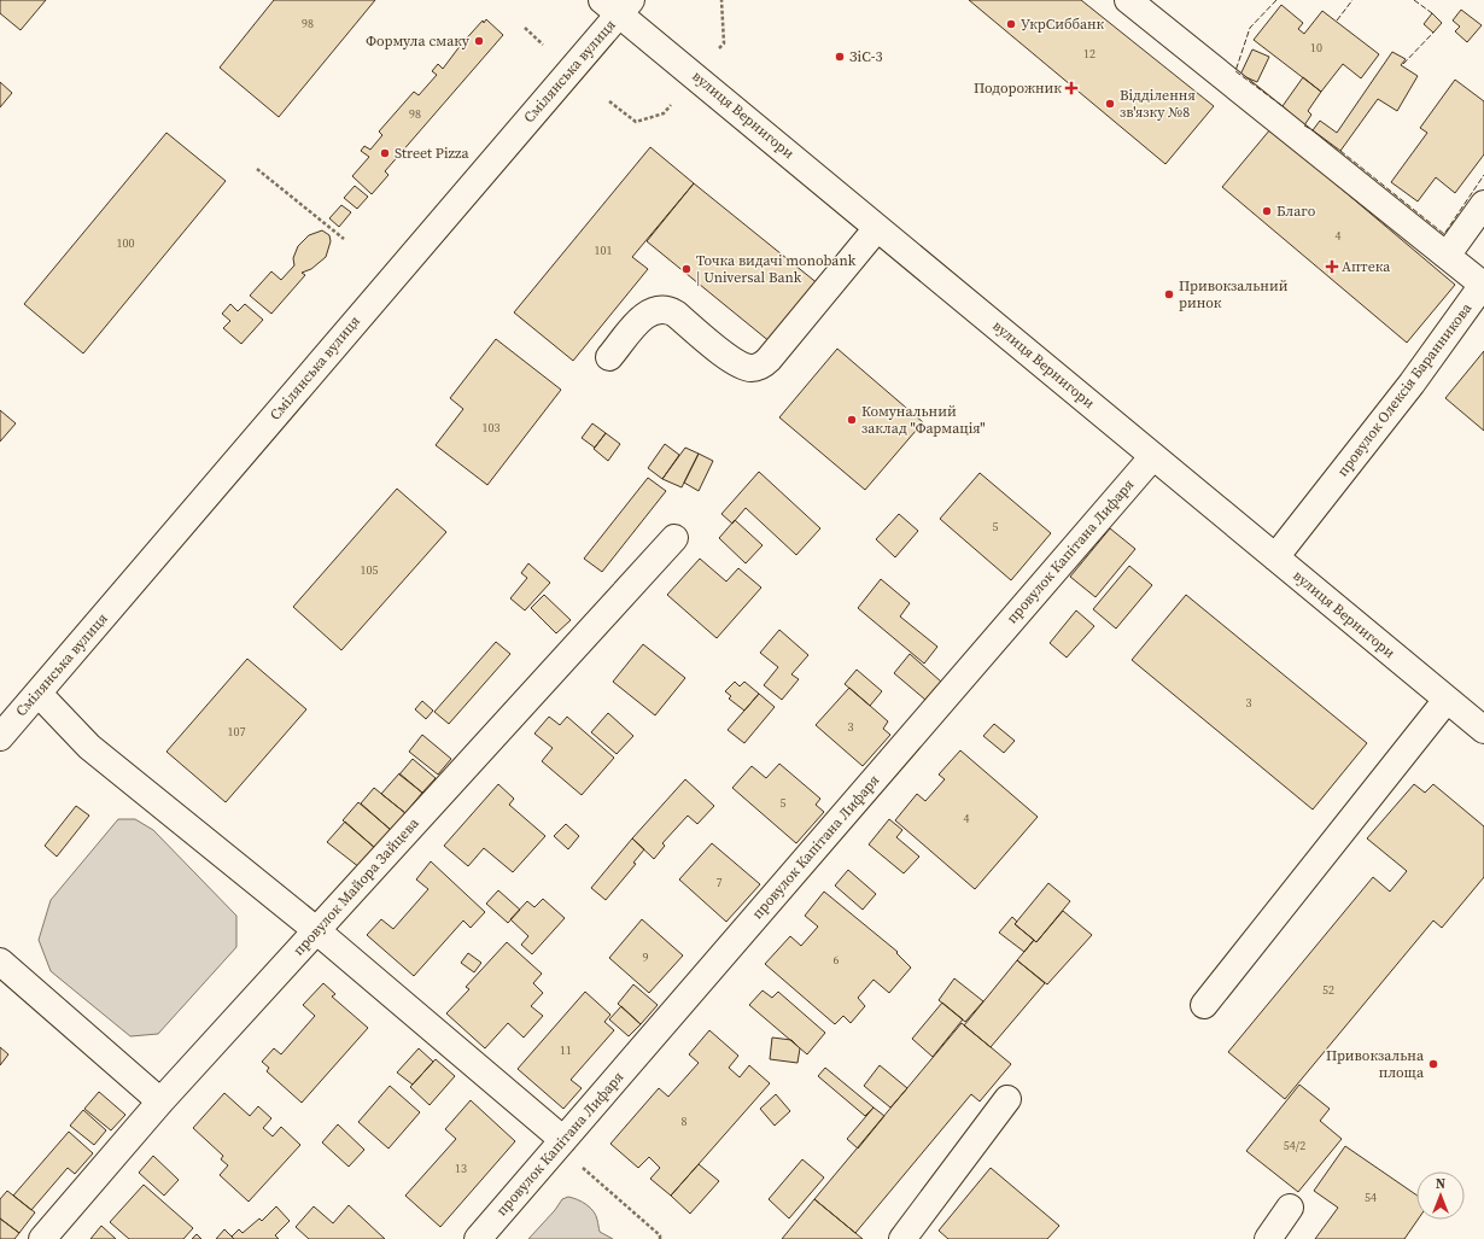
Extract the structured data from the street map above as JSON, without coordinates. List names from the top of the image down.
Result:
{
  "streets": {
    "street": [
      "Смілянська вулиця",
      "вулиця Вернигори",
      "провулок Олексія Баранникова",
      "провулок Капітана Лифаря",
      "провулок Майора Зайцева"
    ]
  },
  "crossings": [
    ["Смілянська вулиця", "вулиця Вернигори"],
    ["вулиця Вернигори", "провулок Олексія Баранникова"],
    ["вулиця Вернигори", "провулок Капітана Лифаря"]
  ],
  "places": {
    "other": [
      "УкрСиббанк",
      "Формула смаку",
      "ЗіС-3",
      "Відділення зв'язку №8",
      "Street Pizza",
      "Благо",
      "Точка видачі monobank | Universal Bank",
      "Привокзальний ринок",
      "Комунальний заклад \"Фармація\"",
      "Привокзальна площа"
    ],
    "health": ["Подорожник", "Аптека"]
  },
  "house_numbers": [
    "98",
    "10",
    "12",
    "98",
    "4",
    "100",
    "101",
    "103",
    "5",
    "105",
    "3",
    "3",
    "107",
    "5",
    "4",
    "7",
    "9",
    "6",
    "52",
    "11",
    "8",
    "54/2",
    "13",
    "54"
  ],
  "north": "top"
}
